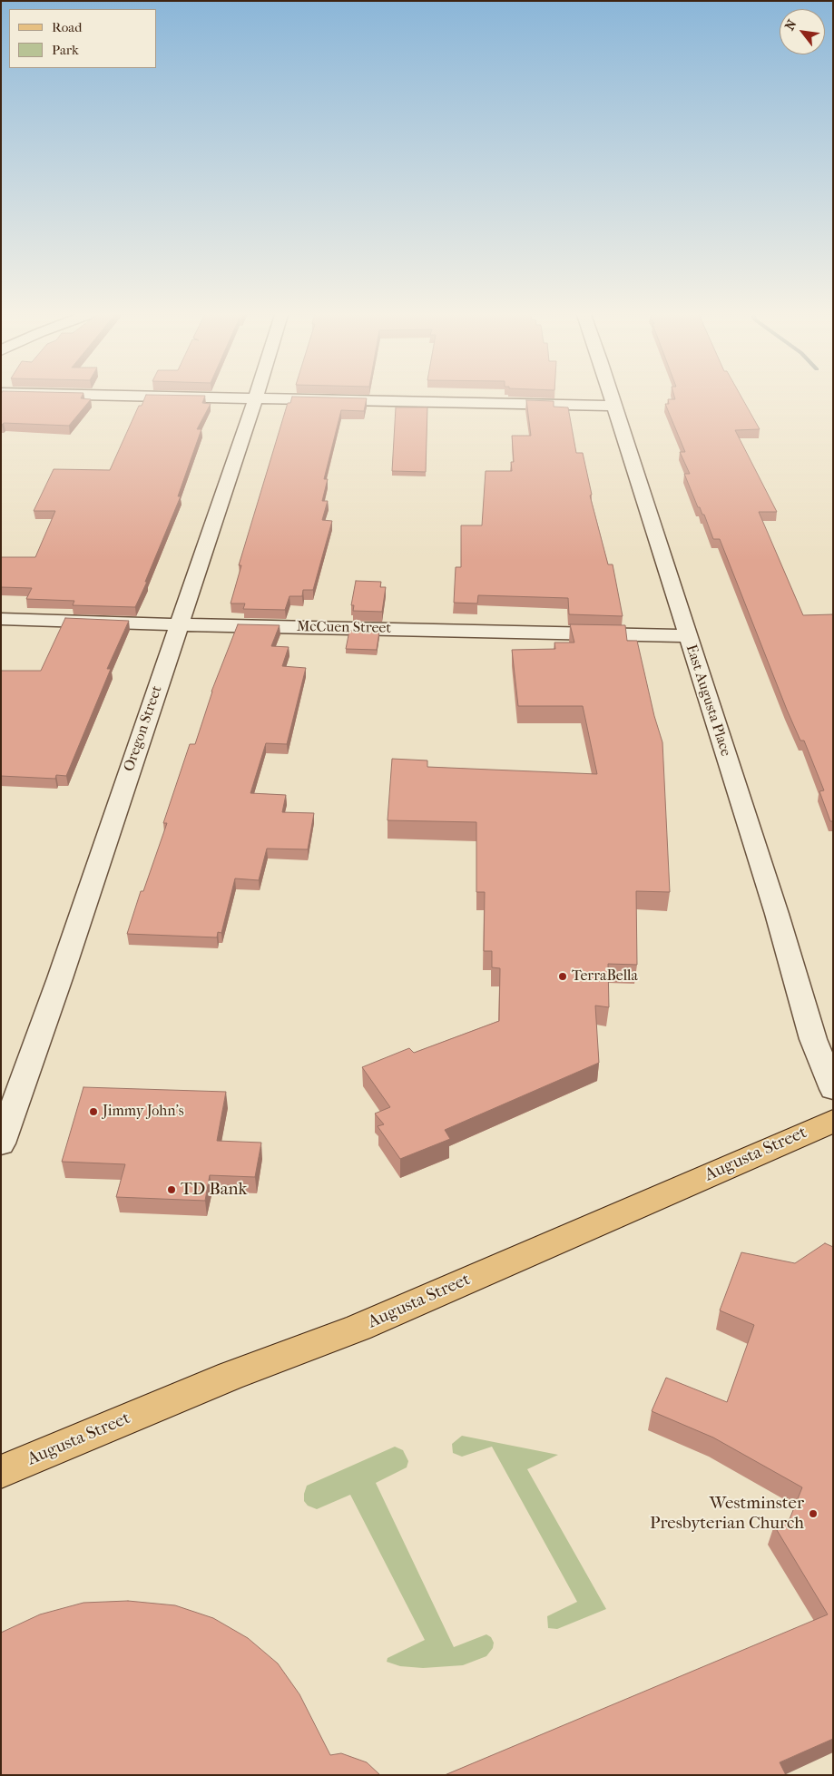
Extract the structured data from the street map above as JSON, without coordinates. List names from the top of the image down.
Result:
{
  "streets": {
    "main road": ["Augusta Street"],
    "street": ["McCuen Street", "East Augusta Place", "Oregon Street"]
  },
  "crossings": [
    ["McCuen Street", "East Augusta Place"],
    ["McCuen Street", "Oregon Street"]
  ],
  "places": [
    "TerraBella",
    "Jimmy John's",
    "TD Bank",
    "Westminster Presbyterian Church"
  ],
  "legend": ["Road", "Park"],
  "north": "top left"
}
